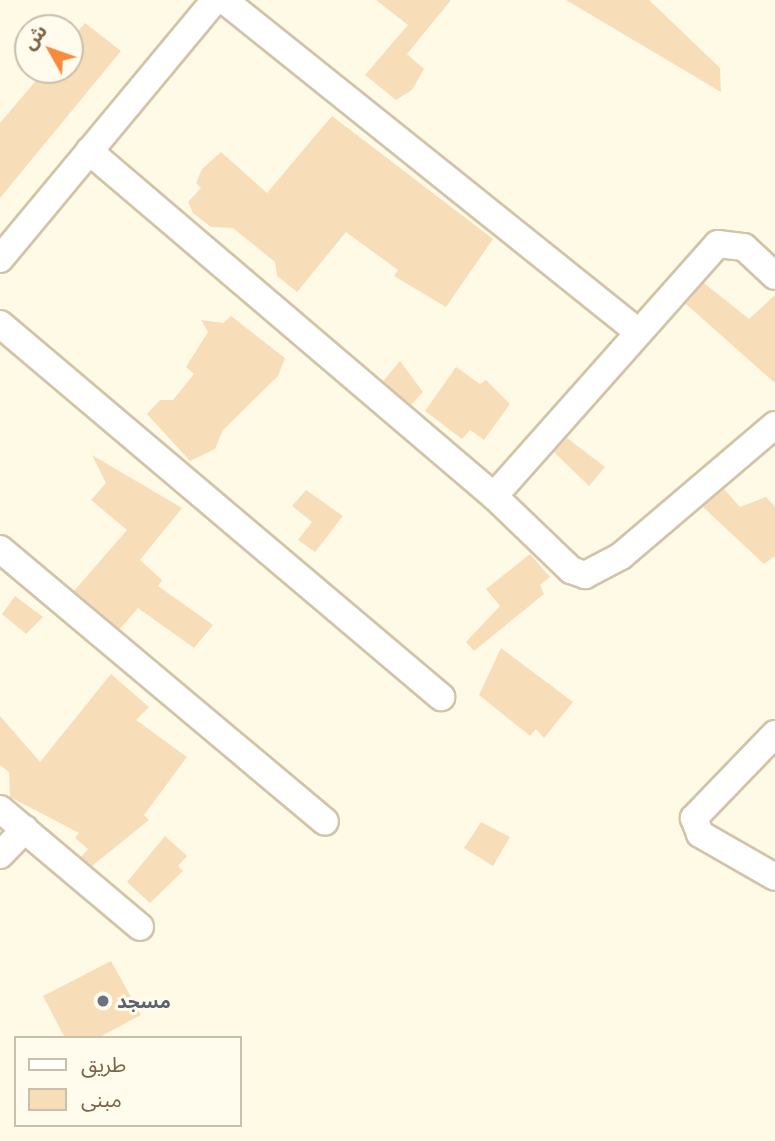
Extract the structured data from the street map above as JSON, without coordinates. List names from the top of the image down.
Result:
{
  "places": ["مسجد"],
  "legend": ["طريق", "مبنى"],
  "north": "top left"
}
